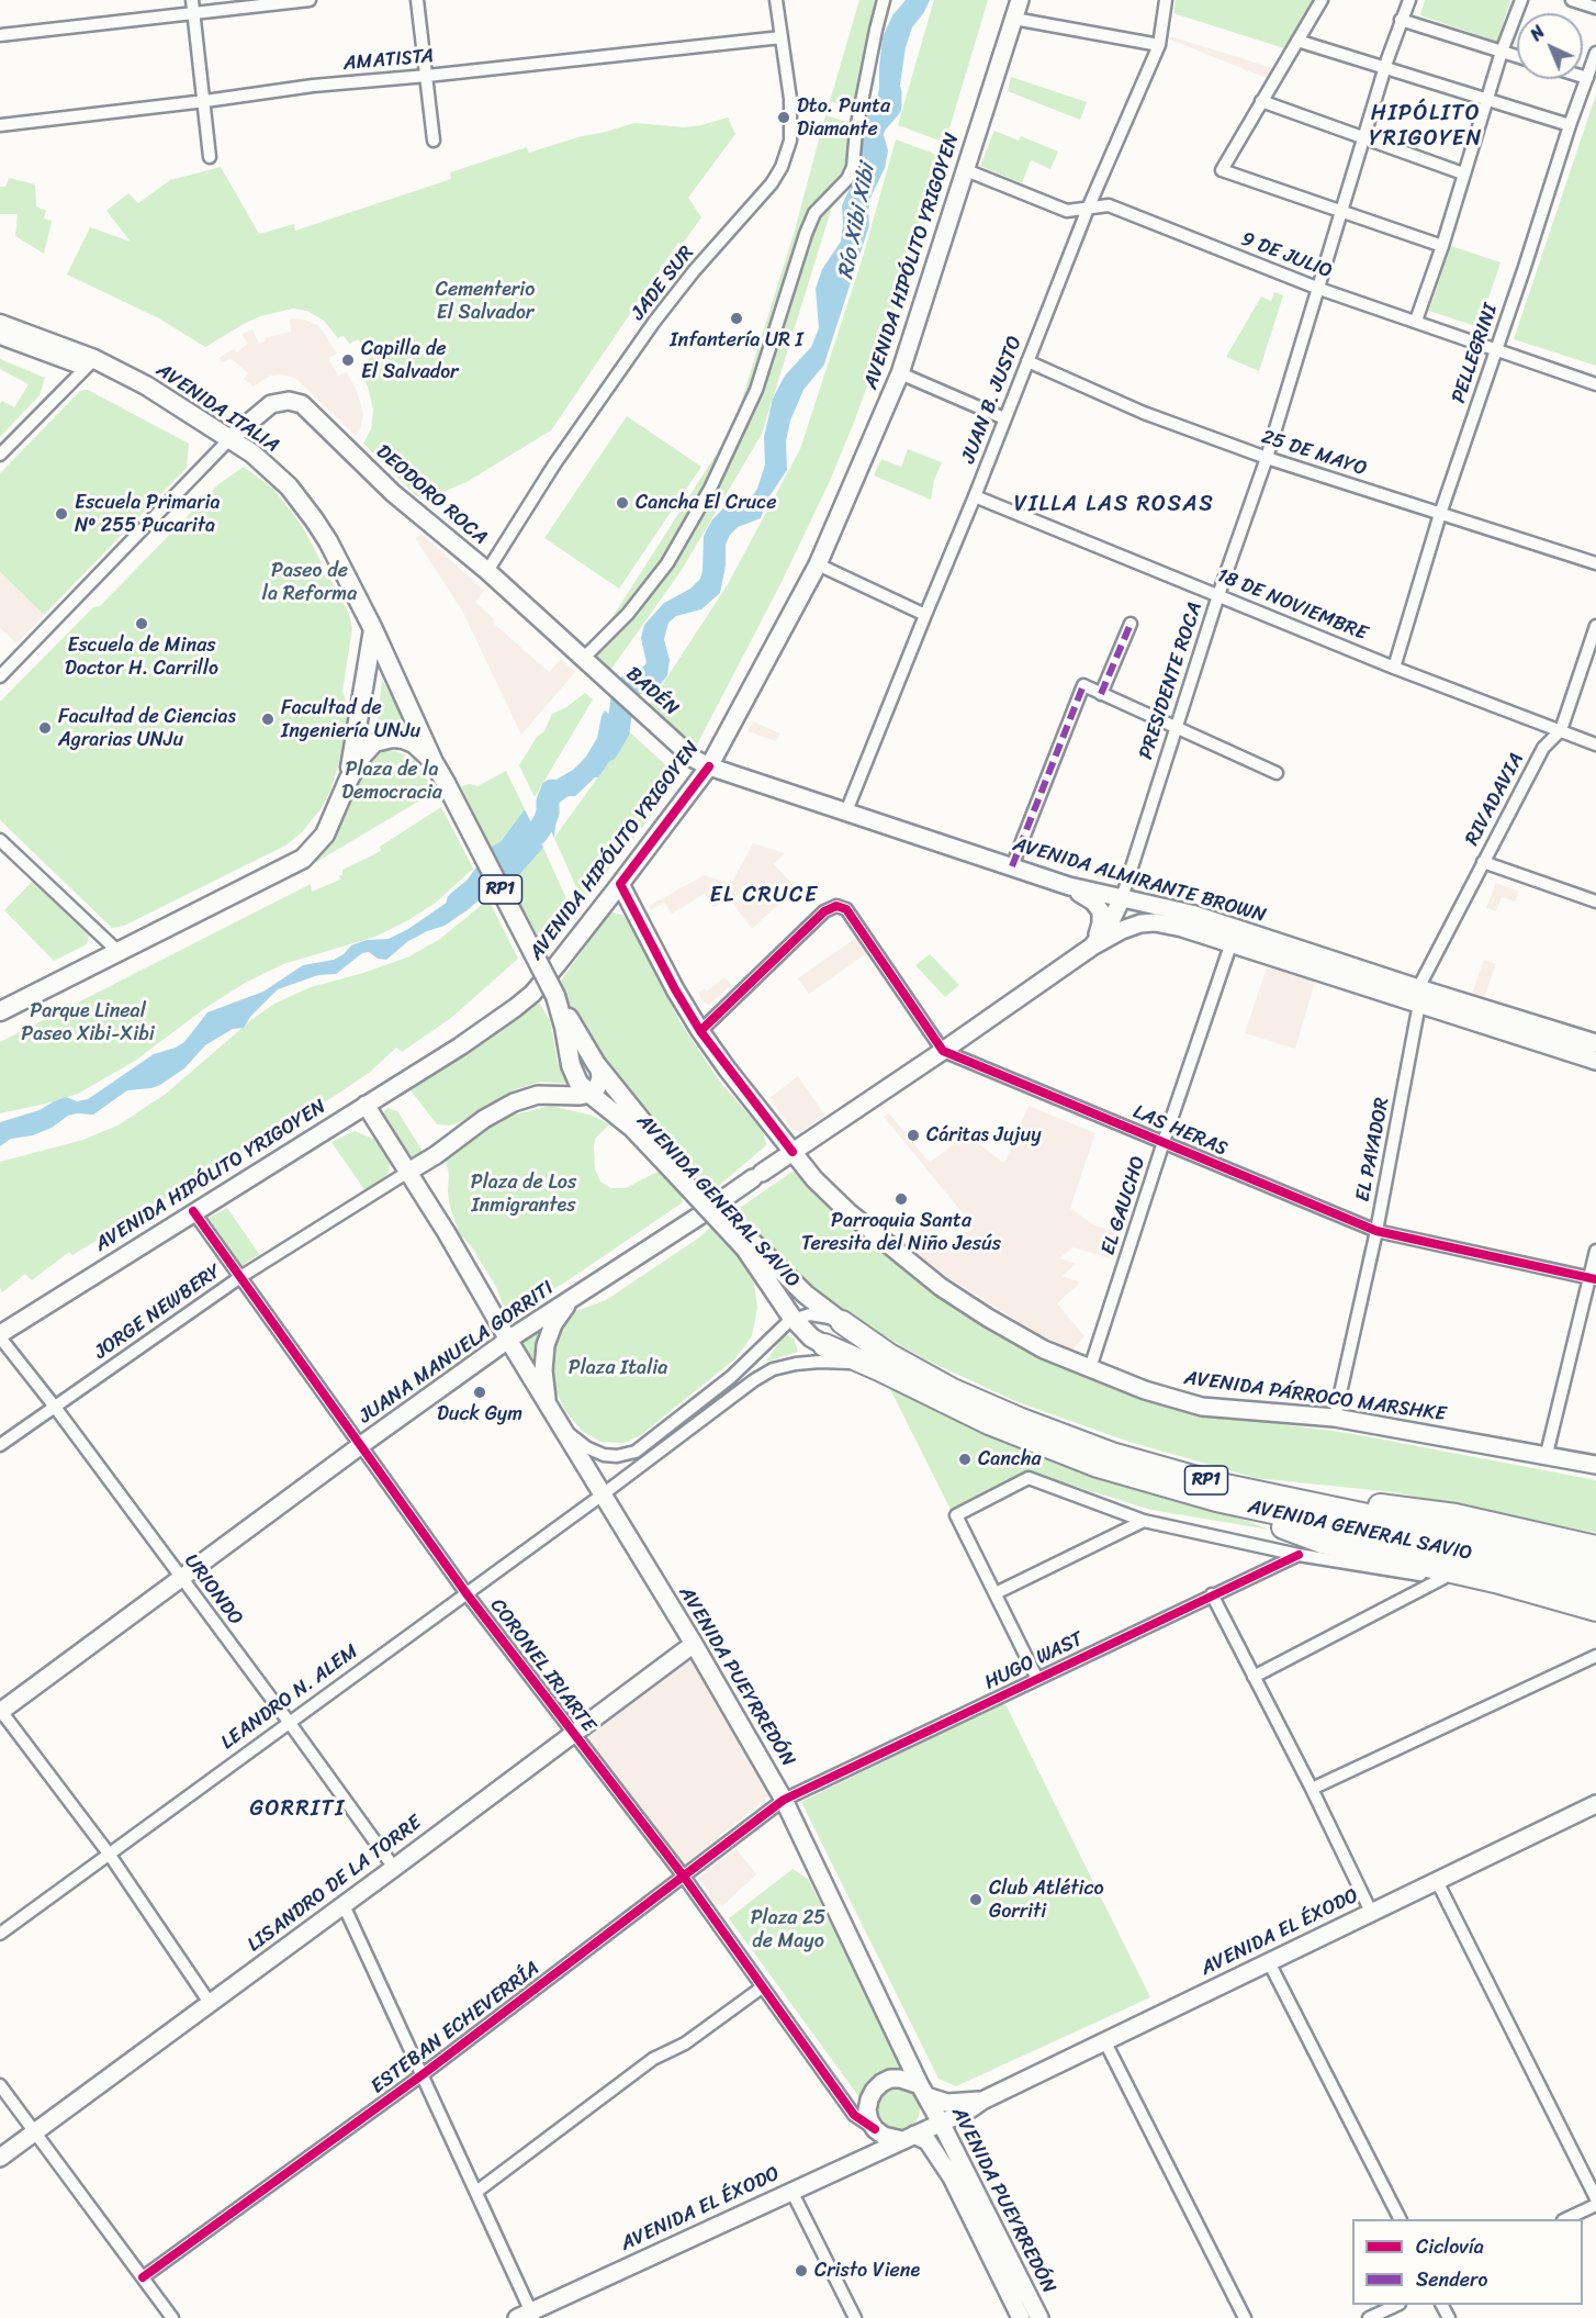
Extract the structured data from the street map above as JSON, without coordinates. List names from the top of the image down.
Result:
{
  "streets": {
    "highway": ["RP1", "AVENIDA GENERAL SAVIO"],
    "main road": [
      "AVENIDA HIPÓLITO YRIGOYEN",
      "AVENIDA ITALIA",
      "DEODORO ROCA",
      "BADÉN",
      "AVENIDA ALMIRANTE BROWN",
      "JUANA MANUELA GORRITI",
      "AVENIDA PÁRROCO MARSHKE",
      "AVENIDA PUEYRREDÓN",
      "LISANDRO DE LA TORRE",
      "AVENIDA EL ÉXODO"
    ],
    "street": [
      "AMATISTA",
      "9 DE JULIO",
      "JADE SUR",
      "PELLEGRINI",
      "JUAN B. JUSTO",
      "25 DE MAYO",
      "18 DE NOVIEMBRE",
      "PRESIDENTE ROCA",
      "RIVADAVIA",
      "LAS HERAS",
      "EL PAYADOR",
      "EL GAUCHO",
      "JORGE NEWBERY",
      "URIONDO",
      "HUGO WAST",
      "CORONEL IRIARTE",
      "LEANDRO N. ALEM",
      "ESTEBAN ECHEVERRÍA"
    ]
  },
  "crossings": [
    ["AMATISTA", "JADE SUR"],
    ["9 DE JULIO", "AVENIDA HIPÓLITO YRIGOYEN"],
    ["9 DE JULIO", "PELLEGRINI"],
    ["9 DE JULIO", "JUAN B. JUSTO"],
    ["9 DE JULIO", "PRESIDENTE ROCA"],
    ["AVENIDA HIPÓLITO YRIGOYEN", "BADÉN"],
    ["AVENIDA HIPÓLITO YRIGOYEN", "AVENIDA ALMIRANTE BROWN"],
    ["AVENIDA HIPÓLITO YRIGOYEN", "AVENIDA PÁRROCO MARSHKE"],
    ["AVENIDA HIPÓLITO YRIGOYEN", "URIONDO"],
    ["AVENIDA HIPÓLITO YRIGOYEN", "CORONEL IRIARTE"],
    ["AVENIDA HIPÓLITO YRIGOYEN", "AVENIDA PUEYRREDÓN"],
    ["JADE SUR", "DEODORO ROCA"],
    ["PELLEGRINI", "25 DE MAYO"],
    ["PELLEGRINI", "18 DE NOVIEMBRE"],
    ["JUAN B. JUSTO", "25 DE MAYO"],
    ["JUAN B. JUSTO", "18 DE NOVIEMBRE"],
    ["JUAN B. JUSTO", "AVENIDA ALMIRANTE BROWN"],
    ["AVENIDA ITALIA", "DEODORO ROCA"],
    ["AVENIDA ITALIA", "RP1"],
    ["25 DE MAYO", "PRESIDENTE ROCA"],
    ["DEODORO ROCA", "BADÉN"],
    ["18 DE NOVIEMBRE", "PRESIDENTE ROCA"],
    ["18 DE NOVIEMBRE", "RIVADAVIA"],
    ["PRESIDENTE ROCA", "AVENIDA ALMIRANTE BROWN"],
    ["PRESIDENTE ROCA", "JUANA MANUELA GORRITI"],
    ["BADÉN", "AVENIDA ALMIRANTE BROWN"],
    ["RIVADAVIA", "AVENIDA ALMIRANTE BROWN"],
    ["RIVADAVIA", "EL PAYADOR"],
    ["AVENIDA ALMIRANTE BROWN", "EL PAYADOR"],
    ["AVENIDA ALMIRANTE BROWN", "EL GAUCHO"],
    ["AVENIDA ALMIRANTE BROWN", "JUANA MANUELA GORRITI"],
    ["RP1", "AVENIDA GENERAL SAVIO"],
    ["RP1", "JORGE NEWBERY"],
    ["RP1", "AVENIDA PUEYRREDÓN"],
    ["RP1", "LEANDRO N. ALEM"],
    ["LAS HERAS", "EL PAYADOR"],
    ["LAS HERAS", "EL GAUCHO"],
    ["LAS HERAS", "JUANA MANUELA GORRITI"],
    ["EL PAYADOR", "AVENIDA PÁRROCO MARSHKE"],
    ["EL GAUCHO", "AVENIDA PÁRROCO MARSHKE"],
    ["JORGE NEWBERY", "URIONDO"],
    ["JORGE NEWBERY", "CORONEL IRIARTE"],
    ["JORGE NEWBERY", "AVENIDA PUEYRREDÓN"],
    ["JUANA MANUELA GORRITI", "AVENIDA PÁRROCO MARSHKE"],
    ["JUANA MANUELA GORRITI", "URIONDO"],
    ["JUANA MANUELA GORRITI", "CORONEL IRIARTE"],
    ["JUANA MANUELA GORRITI", "AVENIDA PUEYRREDÓN"],
    ["URIONDO", "LEANDRO N. ALEM"],
    ["URIONDO", "LISANDRO DE LA TORRE"],
    ["HUGO WAST", "AVENIDA PUEYRREDÓN"],
    ["HUGO WAST", "ESTEBAN ECHEVERRÍA"],
    ["CORONEL IRIARTE", "AVENIDA PUEYRREDÓN"],
    ["CORONEL IRIARTE", "LEANDRO N. ALEM"],
    ["CORONEL IRIARTE", "LISANDRO DE LA TORRE"],
    ["CORONEL IRIARTE", "AVENIDA EL ÉXODO"],
    ["CORONEL IRIARTE", "ESTEBAN ECHEVERRÍA"],
    ["AVENIDA PUEYRREDÓN", "LEANDRO N. ALEM"],
    ["AVENIDA PUEYRREDÓN", "LISANDRO DE LA TORRE"],
    ["AVENIDA PUEYRREDÓN", "AVENIDA EL ÉXODO"],
    ["AVENIDA PUEYRREDÓN", "ESTEBAN ECHEVERRÍA"]
  ],
  "districts": [
    "HIPÓLITO YRIGOYEN",
    "VILLA LAS ROSAS",
    "EL CRUCE",
    "GORRITI"
  ],
  "water": ["Río Xibi Xibi"],
  "parks": [
    "Cementerio El Salvador",
    "Paseo de la Reforma",
    "Plaza de la Democracia",
    "Parque Lineal Paseo Xibi-Xibi",
    "Plaza de Los Inmigrantes",
    "Plaza Italia",
    "Plaza 25 de Mayo"
  ],
  "places": [
    "Dto. Punta Diamante",
    "Infantería UR I",
    "Capilla de El Salvador",
    "Cancha El Cruce",
    "Escuela Primaria Nº 255 Pucarita",
    "Escuela de Minas Doctor H. Carrillo",
    "Facultad de Ingeniería UNJu",
    "Facultad de Ciencias Agrarias UNJu",
    "Cáritas Jujuy",
    "Parroquia Santa Teresita del Niño Jesús",
    "Duck Gym",
    "Cancha",
    "Club Atlético Gorriti",
    "Cristo Viene"
  ],
  "legend": ["Ciclovía", "Sendero"],
  "north": "top left"
}
